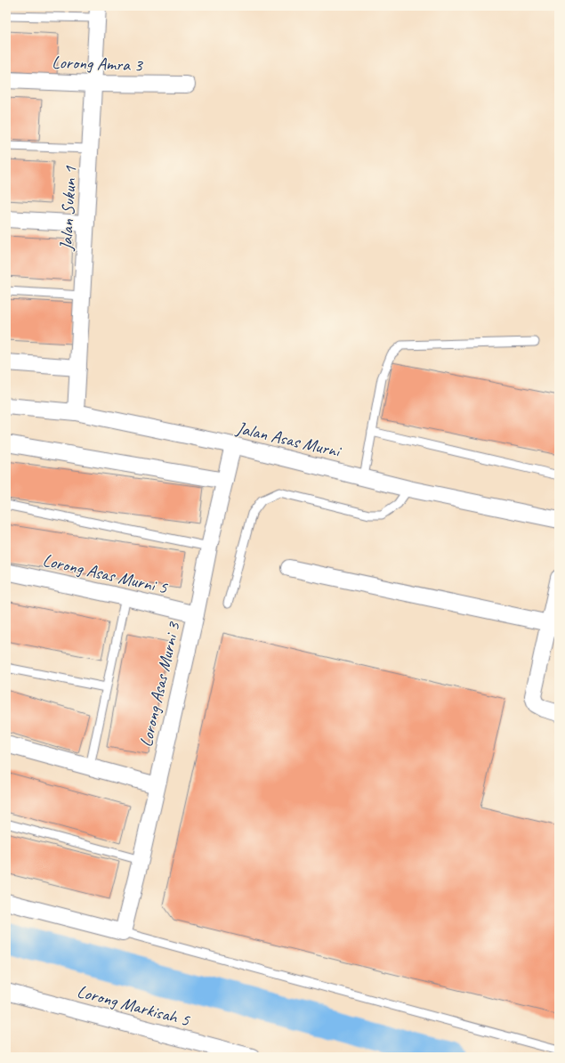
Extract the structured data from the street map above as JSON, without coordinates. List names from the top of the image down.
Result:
{
  "streets": {
    "street": [
      "Lorong Amra 3",
      "Jalan Sukun 1",
      "Jalan Asas Murni",
      "Lorong Asas Murni 5",
      "Lorong Asas Murni 3",
      "Lorong Markisah 5"
    ]
  },
  "crossings": [
    ["Lorong Amra 3", "Jalan Sukun 1"],
    ["Jalan Sukun 1", "Jalan Asas Murni"],
    ["Jalan Asas Murni", "Lorong Asas Murni 3"],
    ["Lorong Asas Murni 5", "Lorong Asas Murni 3"]
  ]
}
